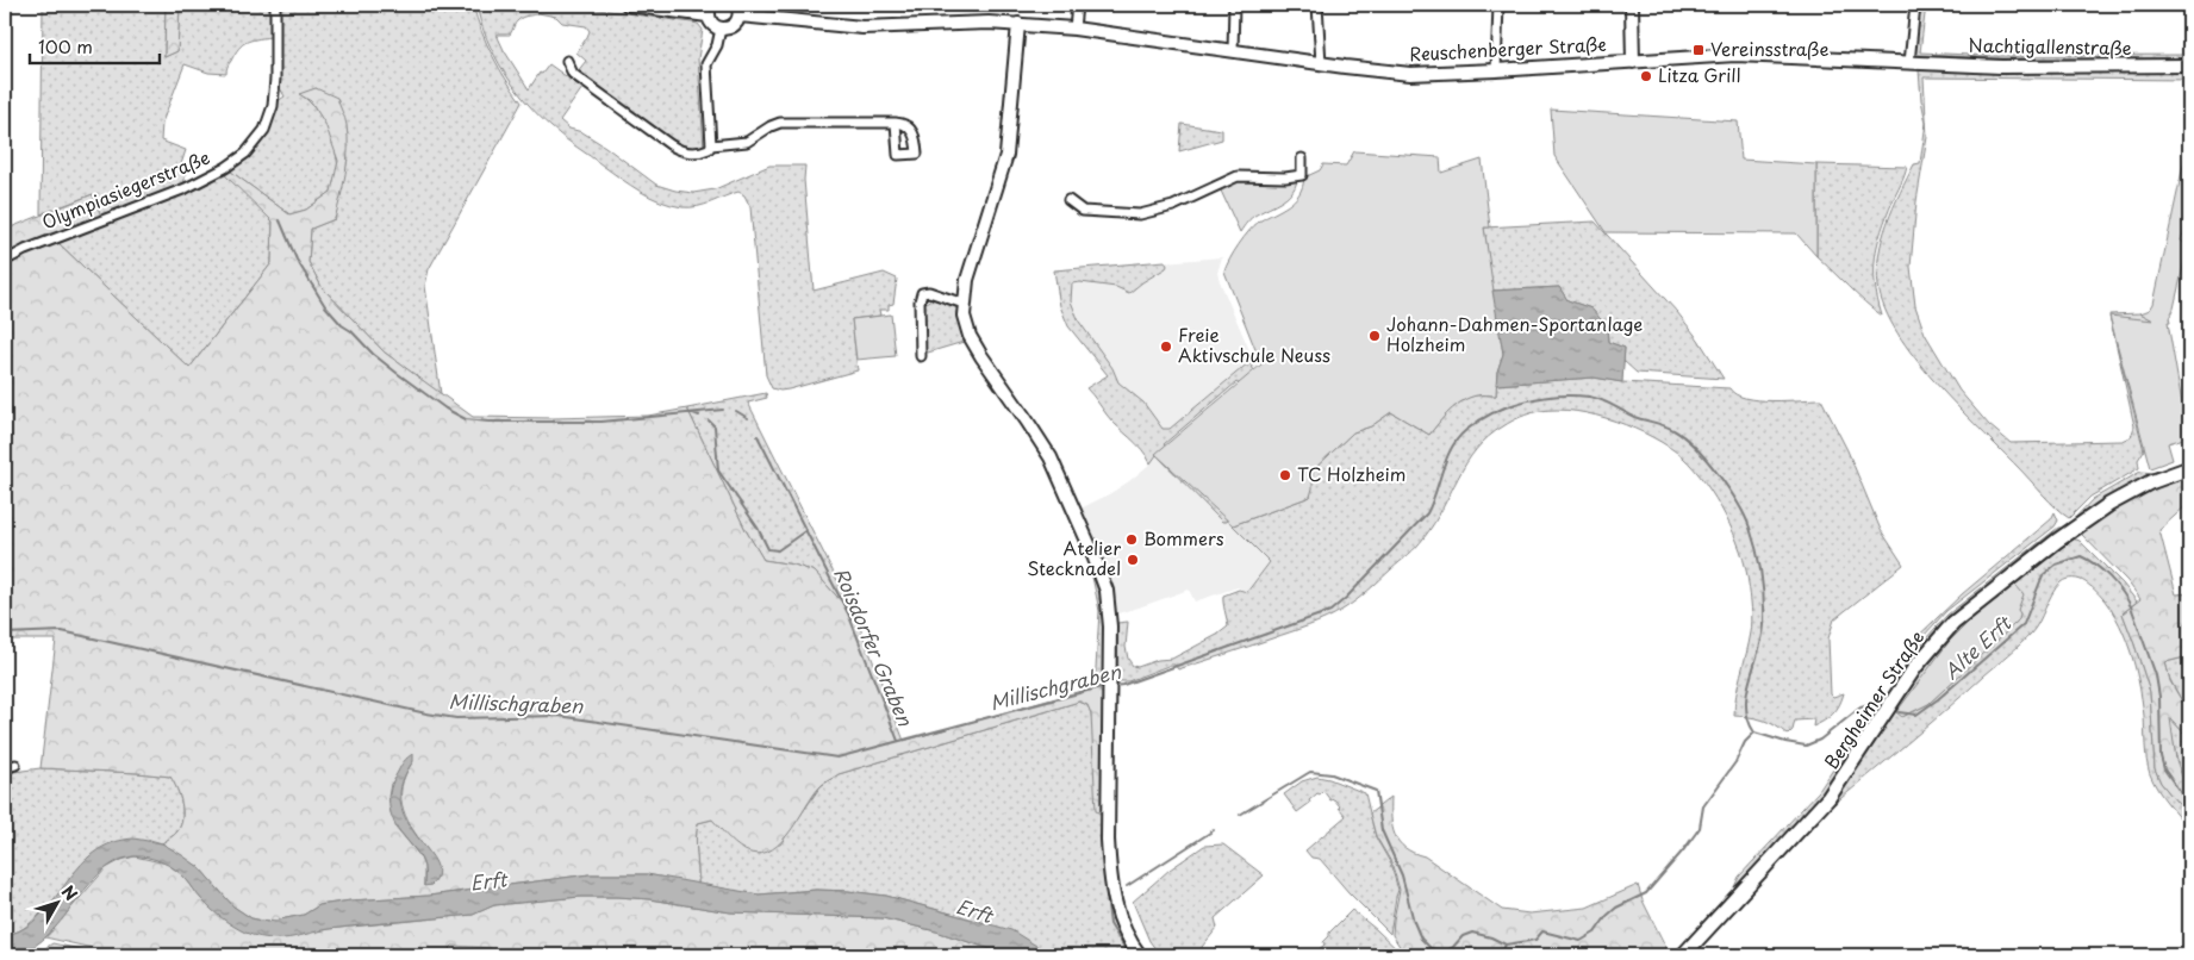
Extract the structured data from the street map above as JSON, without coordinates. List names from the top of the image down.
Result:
{
  "streets": {
    "main road": ["Nachtigallenstraße", "Reuschenberger Straße", "Bergheimer Straße"],
    "street": ["Olympiasiegerstraße"]
  },
  "crossings": [
    ["Nachtigallenstraße", "Reuschenberger Straße"]
  ],
  "water": [
    "Roisdorfer Graben",
    "Alte Erft",
    "Millischgraben",
    "Erft"
  ],
  "places": {
    "transit": ["Vereinsstraße"],
    "other": [
      "Litza Grill",
      "Johann-Dahmen-Sportanlage Holzheim",
      "Freie Aktivschule Neuss",
      "TC Holzheim",
      "Bommers",
      "Atelier Stecknadel"
    ]
  },
  "scale_bar": "100 m",
  "north": "top right"
}
